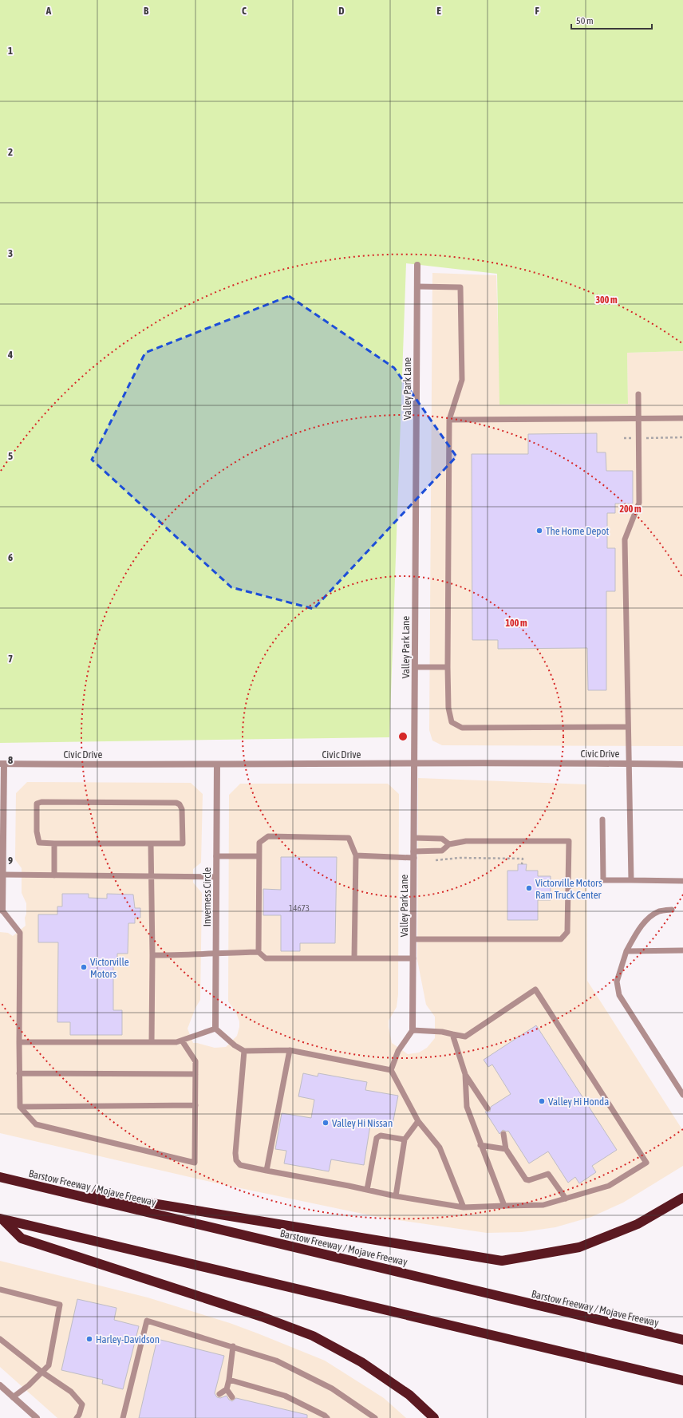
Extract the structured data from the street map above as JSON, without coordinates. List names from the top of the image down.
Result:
{
  "streets": {
    "highway": ["Barstow Freeway / Mojave Freeway"],
    "street": ["Valley Park Lane", "Civic Drive", "Inverness Circle"]
  },
  "crossings": [
    ["Valley Park Lane", "Civic Drive"],
    ["Civic Drive", "Inverness Circle"]
  ],
  "places": [
    "The Home Depot",
    "Victorville Motors Ram Truck Center",
    "Victorville Motors",
    "Valley Hi Honda",
    "Valley Hi Nissan",
    "Harley-Davidson"
  ],
  "house_numbers": ["14673"],
  "scale_bar": "50 m",
  "grid": {
    "columns": [
      "A",
      "B",
      "C",
      "D",
      "E",
      "F"
    ],
    "rows": [
      "1",
      "2",
      "3",
      "4",
      "5",
      "6",
      "7",
      "8",
      "9"
    ]
  },
  "rings": ["300 m", "200 m", "100 m"]
}
